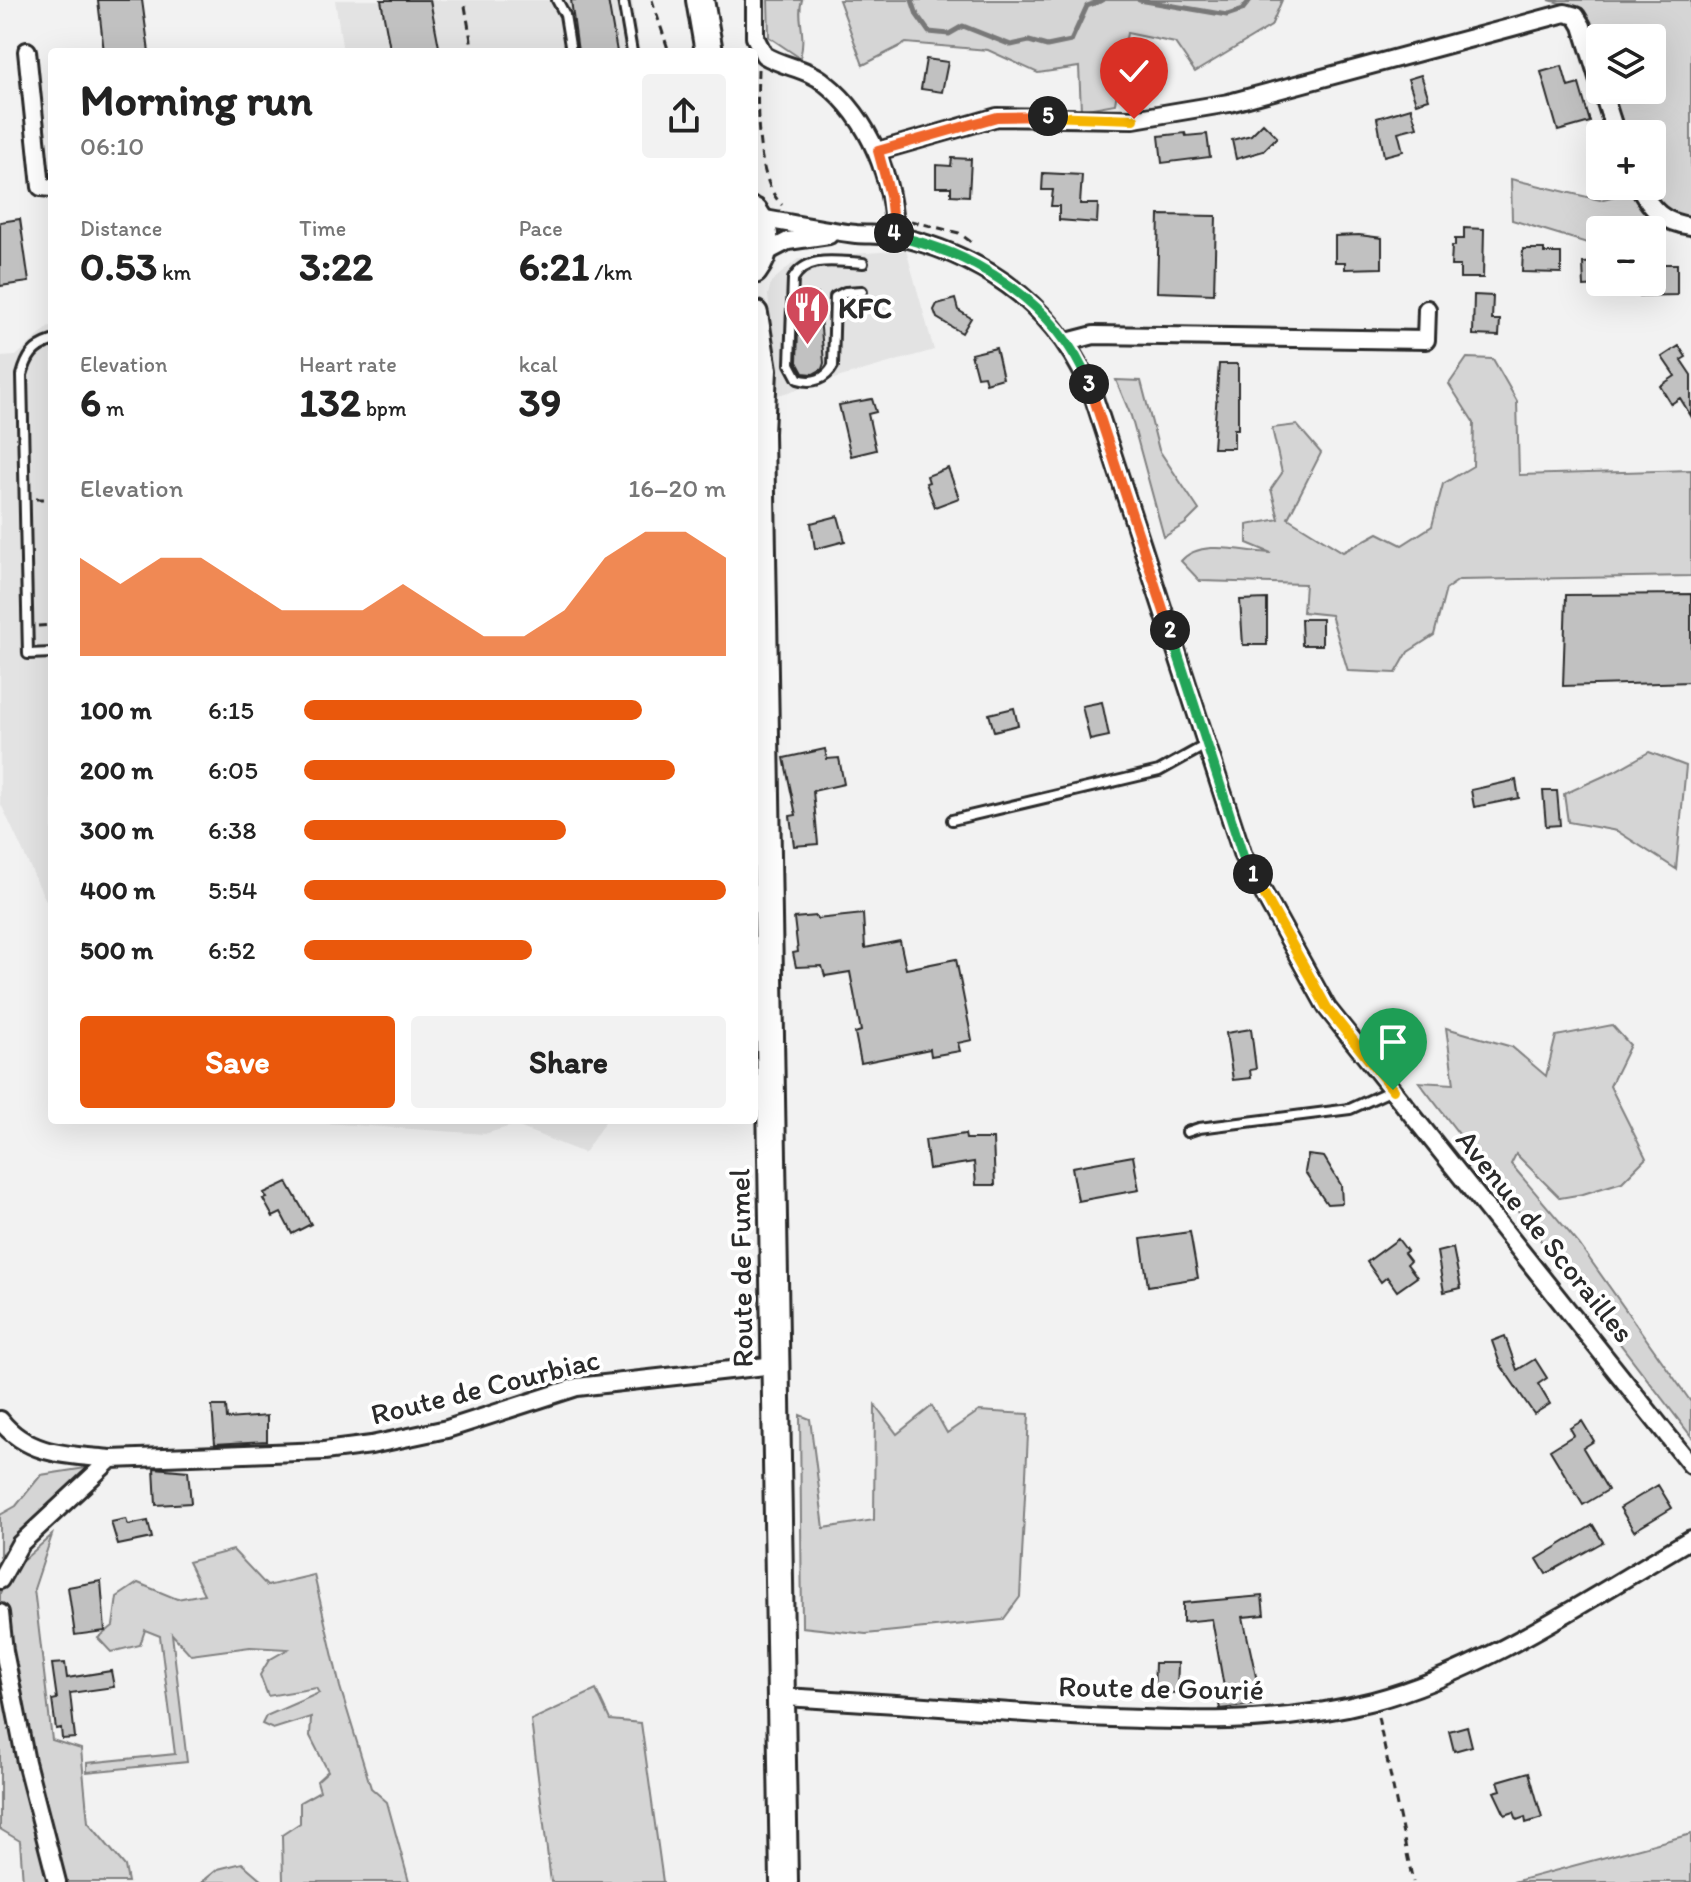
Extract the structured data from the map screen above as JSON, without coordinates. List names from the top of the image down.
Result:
{
  "streets": {
    "main road": ["Route de Fumel"],
    "street": ["Avenue de Scorailles", "Route de Courbiac", "Route de Gourié"]
  },
  "crossings": [
    ["Route de Fumel", "Route de Courbiac"],
    ["Route de Fumel", "Route de Gourié"]
  ],
  "places": {
    "restaurant": ["KFC"]
  },
  "page": {
    "map_buttons": ["+", "−"],
    "heading": ["Morning run", "06:10"],
    "pins": [
      "5",
      "4",
      "3",
      "2",
      "1"
    ],
    "stats": [
      ["Distance", "0.53 km"],
      ["Time", "3:22"],
      ["Pace", "6:21 /km"],
      ["Elevation", "6 m"],
      ["Heart rate", "132 bpm"],
      ["kcal", "39"]
    ],
    "chart": ["Elevation", "16–20 m"],
    "list": [
      {
        "name": "100 m",
        "note": "6:15"
      },
      {
        "name": "200 m",
        "note": "6:05"
      },
      {
        "name": "300 m",
        "note": "6:38"
      },
      {
        "name": "400 m",
        "note": "5:54"
      },
      {
        "name": "500 m",
        "note": "6:52"
      }
    ],
    "buttons": ["Save", "Share"]
  }
}
